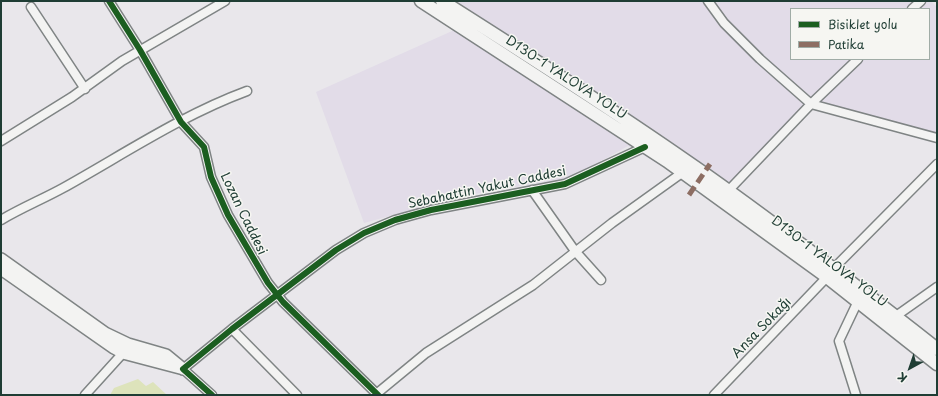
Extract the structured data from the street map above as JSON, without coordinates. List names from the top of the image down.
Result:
{
  "streets": {
    "highway": ["D130-1 YALOVA YOLU"],
    "street": ["Sebahattin Yakut Caddesi", "Lozan Caddesi", "Ansa Sokağı"]
  },
  "crossings": [
    ["D130-1 YALOVA YOLU", "Sebahattin Yakut Caddesi"],
    ["D130-1 YALOVA YOLU", "Ansa Sokağı"],
    ["Sebahattin Yakut Caddesi", "Lozan Caddesi"]
  ],
  "legend": ["Bisiklet yolu", "Patika"],
  "north": "bottom left"
}
